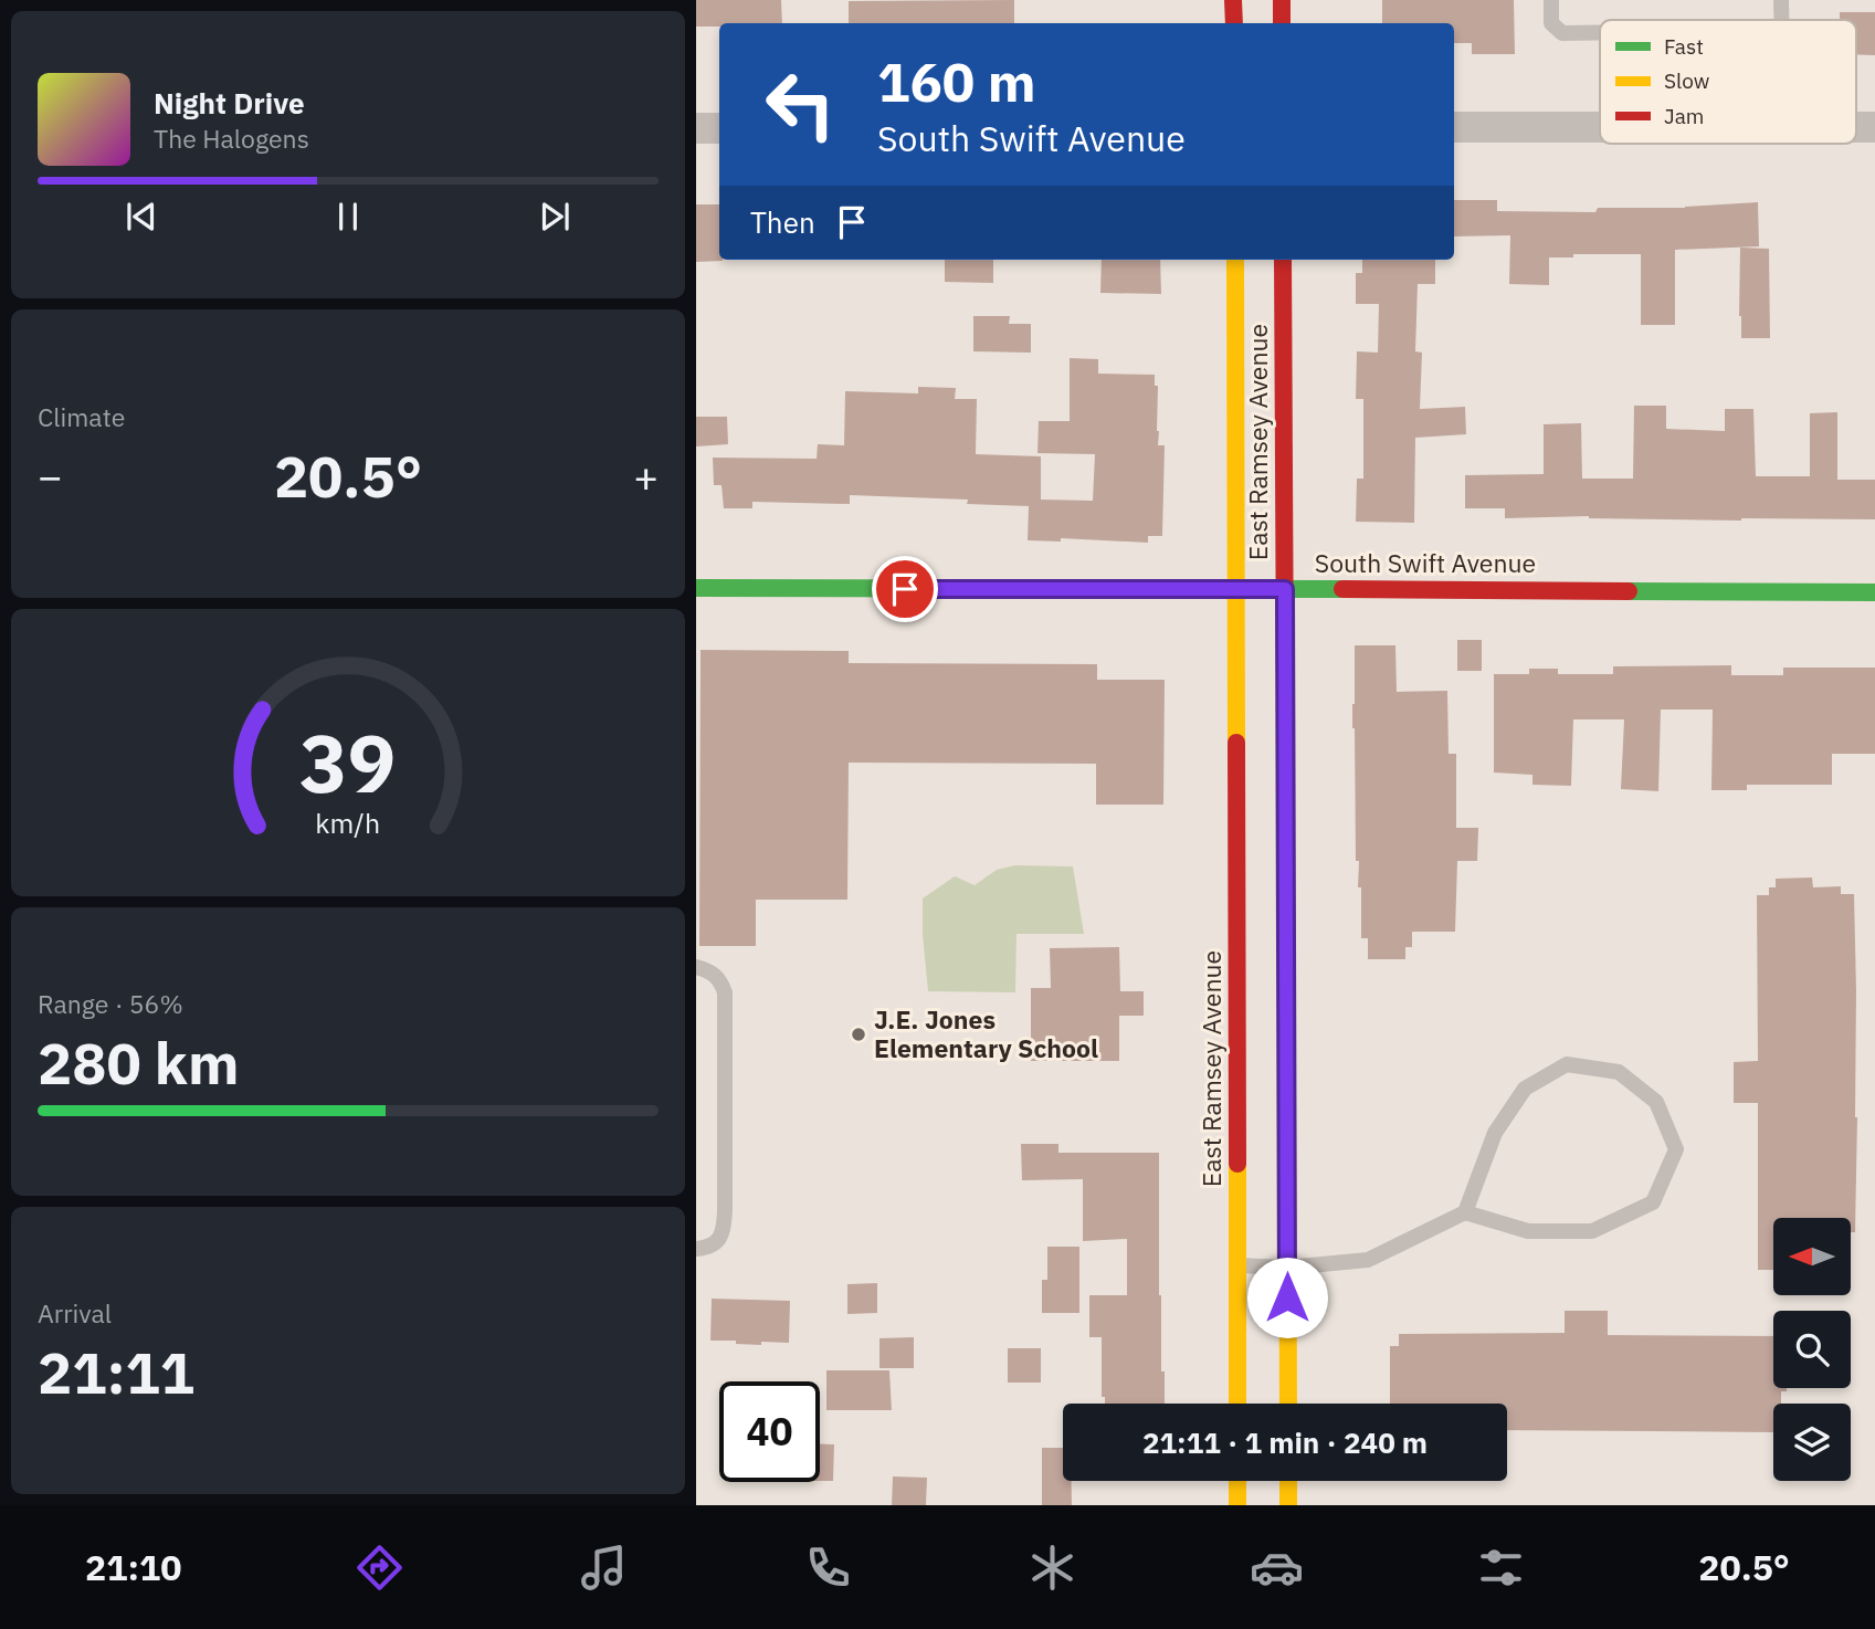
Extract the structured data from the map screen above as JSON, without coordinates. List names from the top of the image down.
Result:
{
  "streets": {
    "street": ["East Ramsey Avenue", "South Swift Avenue"]
  },
  "crossings": [
    ["East Ramsey Avenue", "South Swift Avenue"]
  ],
  "places": ["J.E. Jones Elementary School"],
  "legend": ["Fast", "Slow", "Jam"],
  "north": "left",
  "page": {
    "turn": ["160 m", "South Swift Avenue"],
    "song": ["Night Drive", "The Halogens"],
    "then": "Then",
    "tile": [
      "Climate",
      ["Range · 56%", "280 km"],
      ["Arrival", "21:11"]
    ],
    "heat": ["−", "20.5°", "+"],
    "limit": "40",
    "trip": "21:11 · 1 min · 240 m",
    "tabs": ["21:10", "20.5°"],
    "gauge": ["39", "km/h"]
  }
}
